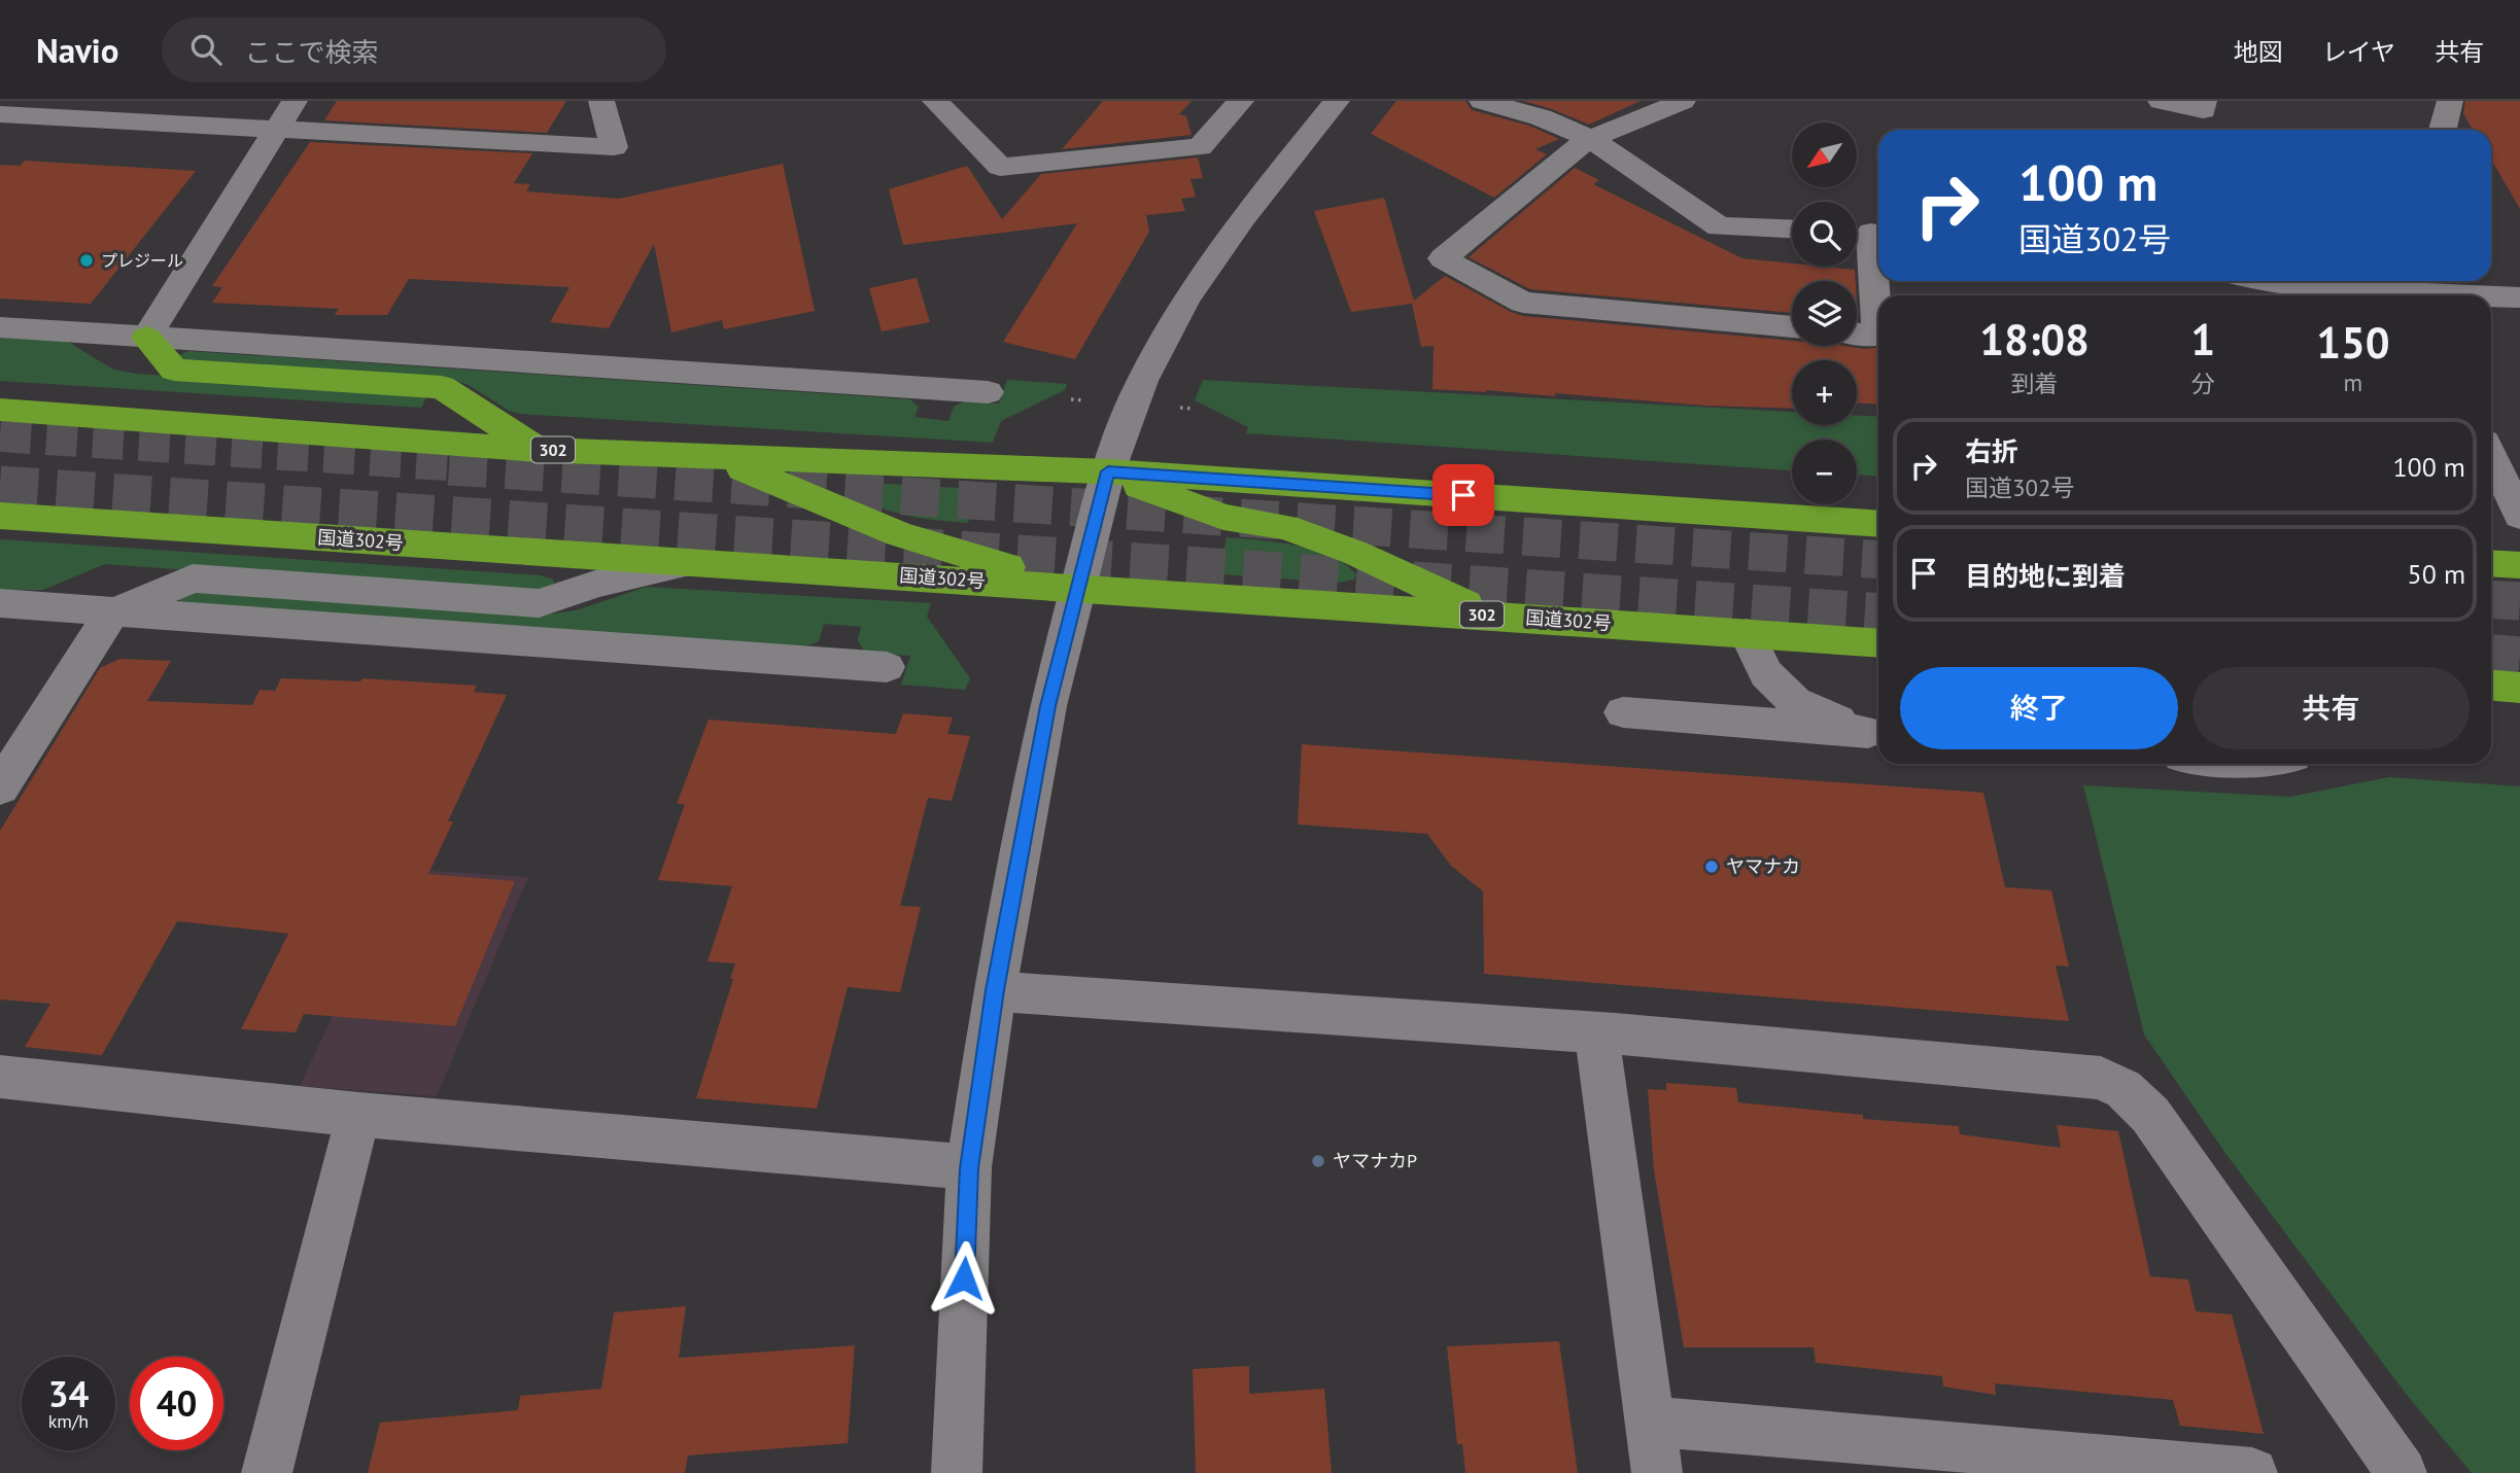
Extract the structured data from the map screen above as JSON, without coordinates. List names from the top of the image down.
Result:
{
  "streets": {
    "highway": ["302", "国道302号"]
  },
  "places": ["プレジール", "ヤマナカ", "ヤマナカP"],
  "north": "bottom left",
  "page": {
    "header": "Navio",
    "search": "ここで検索",
    "nav": ["地図", "レイヤ", "共有"],
    "map_buttons": ["+", "−"],
    "turn": ["100 m", "国道302号"],
    "eta": [
      "18:08",
      "到着",
      "1",
      "分",
      "150",
      "m"
    ],
    "list": [
      {
        "name": "右折",
        "note": "国道302号",
        "value": "100 m"
      },
      {
        "name": "目的地に到着",
        "value": "50 m"
      }
    ],
    "buttons": ["終了", "共有"],
    "speed": "34 km/h",
    "limit": "40"
  }
}
